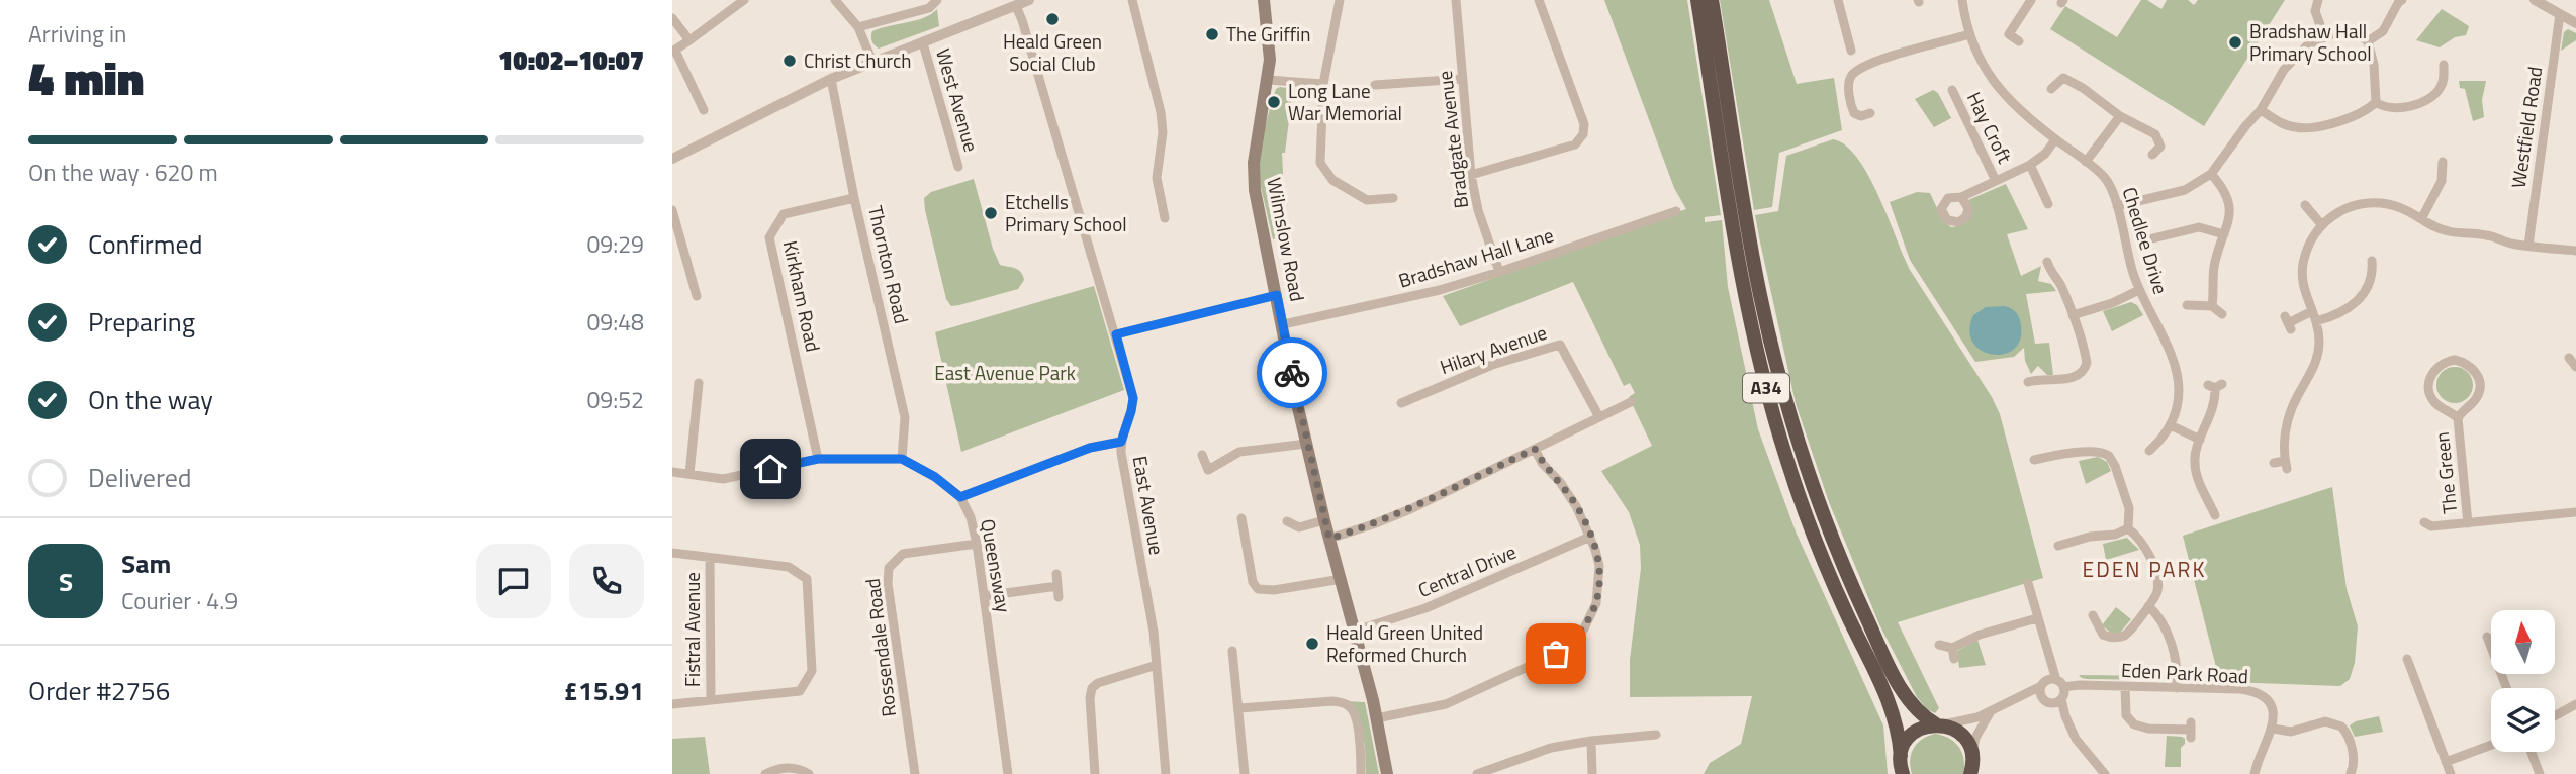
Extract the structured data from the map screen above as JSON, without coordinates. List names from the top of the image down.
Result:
{
  "streets": {
    "highway": ["A34"],
    "main road": ["Wilmslow Road"],
    "street": [
      "West Avenue",
      "Hay Croft",
      "Westfield Road",
      "Bradgate Avenue",
      "Chedlee Drive",
      "Bradshaw Hall Lane",
      "Thornton Road",
      "Kirkham Road",
      "Hilary Avenue",
      "The Green",
      "East Avenue",
      "Queensway",
      "Central Drive",
      "Fistral Avenue",
      "Rossendale Road",
      "Eden Park Road"
    ]
  },
  "crossings": [
    ["Hay Croft", "Chedlee Drive"],
    ["Bradgate Avenue", "Bradshaw Hall Lane"],
    ["Wilmslow Road", "Bradshaw Hall Lane"],
    ["Wilmslow Road", "Central Drive"],
    ["Thornton Road", "Kirkham Road"],
    ["Thornton Road", "Queensway"],
    ["Kirkham Road", "Queensway"],
    ["Queensway", "Rossendale Road"]
  ],
  "districts": ["EDEN PARK"],
  "parks": ["East Avenue Park"],
  "places": [
    "Heald Green Social Club",
    "The Griffin",
    "Bradshaw Hall Primary School",
    "Christ Church",
    "Long Lane War Memorial",
    "Etchells Primary School",
    "Heald Green United Reformed Church"
  ],
  "north": "top",
  "page": {
    "heading": ["4 min", "Arriving in", "10:02–10:07"],
    "panel": [
      "Sam",
      "Courier · 4.9",
      "Order #2756",
      "£15.91"
    ],
    "bar": "On the way · 620 m",
    "list": [
      ["Confirmed", "09:29"],
      ["Preparing", "09:48"],
      ["On the way", "09:52"],
      "Delivered"
    ],
    "round": "S"
  }
}
